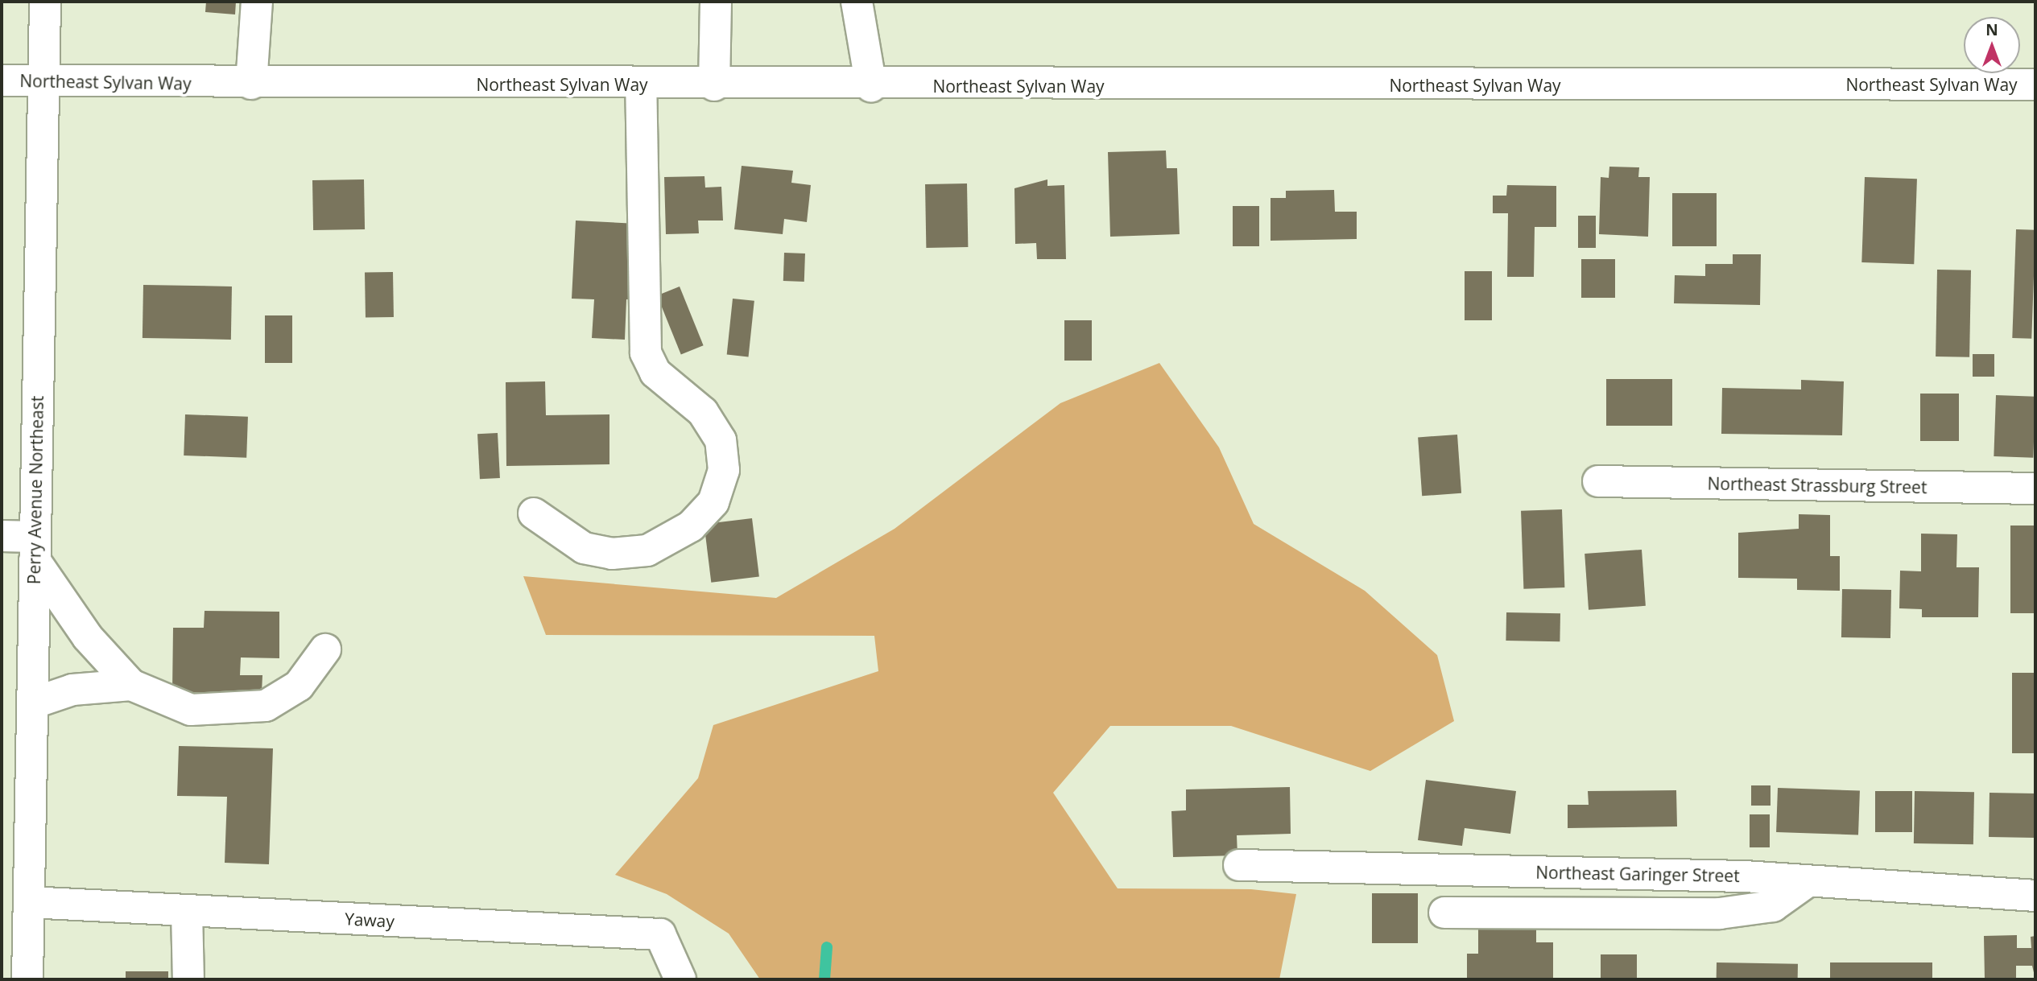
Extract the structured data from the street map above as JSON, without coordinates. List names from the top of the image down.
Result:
{
  "streets": {
    "main road": [
      "Northeast Sylvan Way",
      "Northeast Strassburg Street",
      "Perry Avenue Northeast",
      "Northeast Garinger Street",
      "Yaway"
    ]
  },
  "crossings": [
    ["Northeast Sylvan Way", "Perry Avenue Northeast"],
    ["Perry Avenue Northeast", "Yaway"]
  ],
  "north": "top"
}
